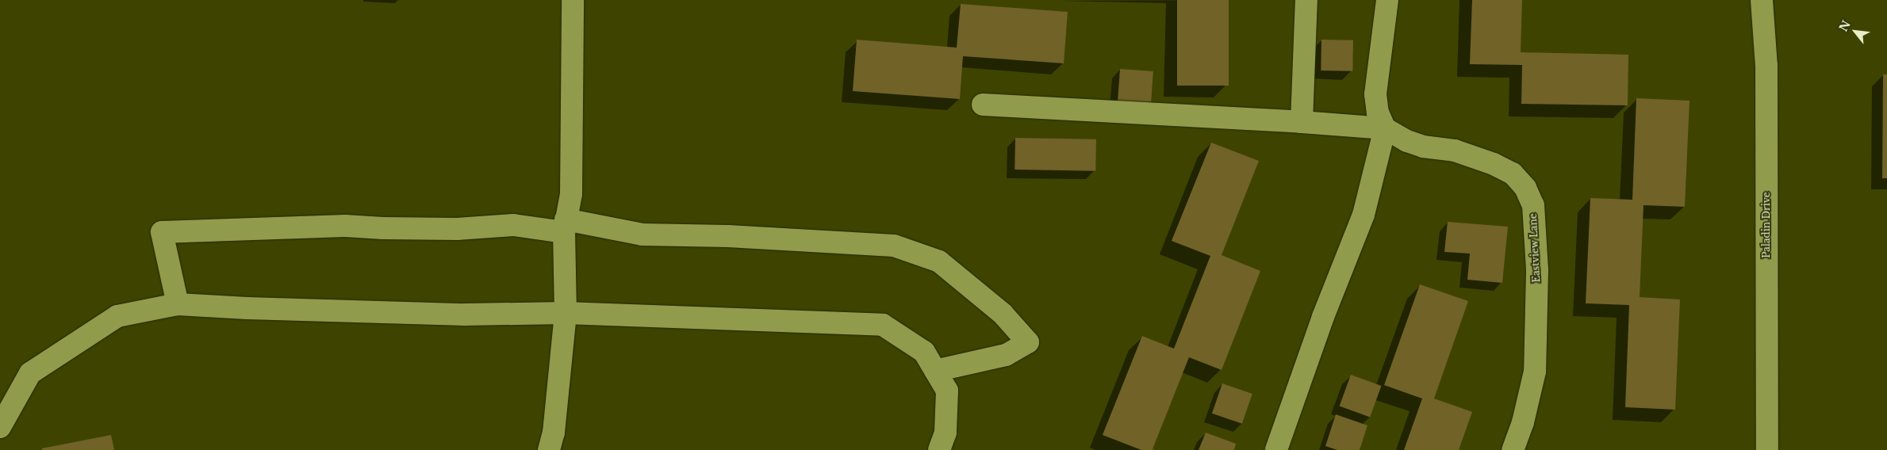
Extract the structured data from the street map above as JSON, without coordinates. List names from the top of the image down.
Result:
{
  "streets": {
    "street": ["Paladin Drive", "Eastview Lane"]
  },
  "north": "top left"
}
